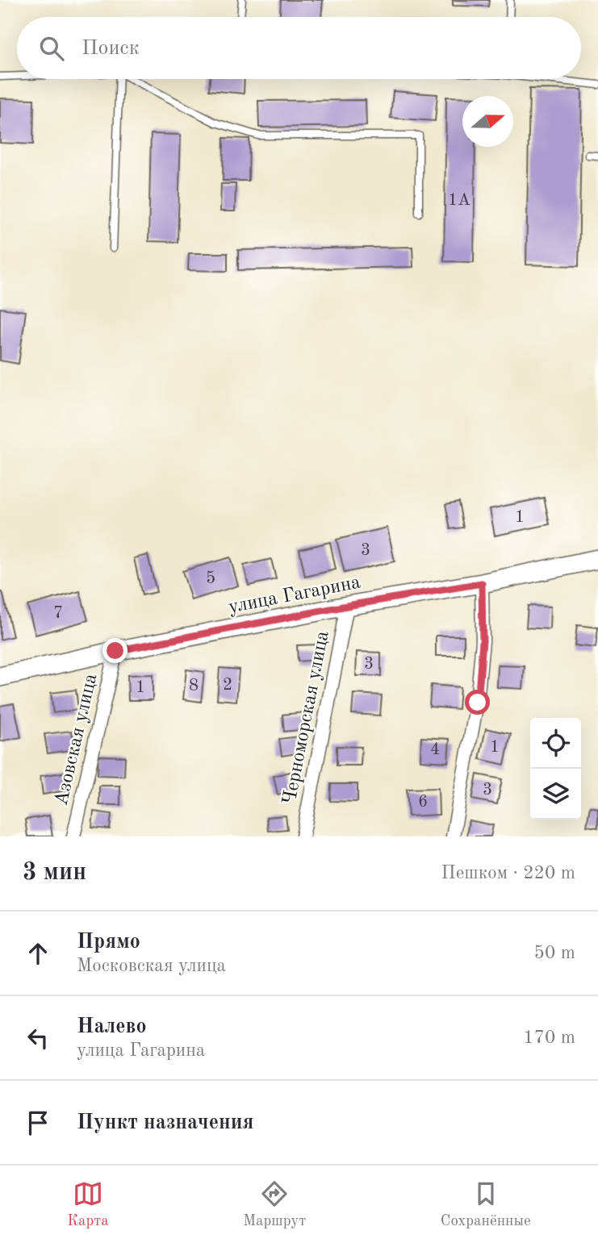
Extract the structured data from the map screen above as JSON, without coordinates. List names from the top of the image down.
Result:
{
  "streets": {
    "street": ["улица Гагарина", "Черноморская улица", "Азовская улица"]
  },
  "crossings": [
    ["улица Гагарина", "Черноморская улица"],
    ["улица Гагарина", "Азовская улица"]
  ],
  "house_numbers": [
    "1А",
    "1",
    "3",
    "5",
    "7",
    "3",
    "2",
    "8",
    "1",
    "1",
    "4",
    "3",
    "6"
  ],
  "north": "right",
  "page": {
    "search": "Поиск",
    "heading": ["3 мин", "Пешком · 220 m"],
    "list": [
      ["Прямо", "Московская улица", "50 m"],
      ["Налево", "улица Гагарина", "170 m"],
      "Пункт назначения"
    ],
    "nav": ["Карта", "Маршрут", "Сохранённые"]
  }
}
